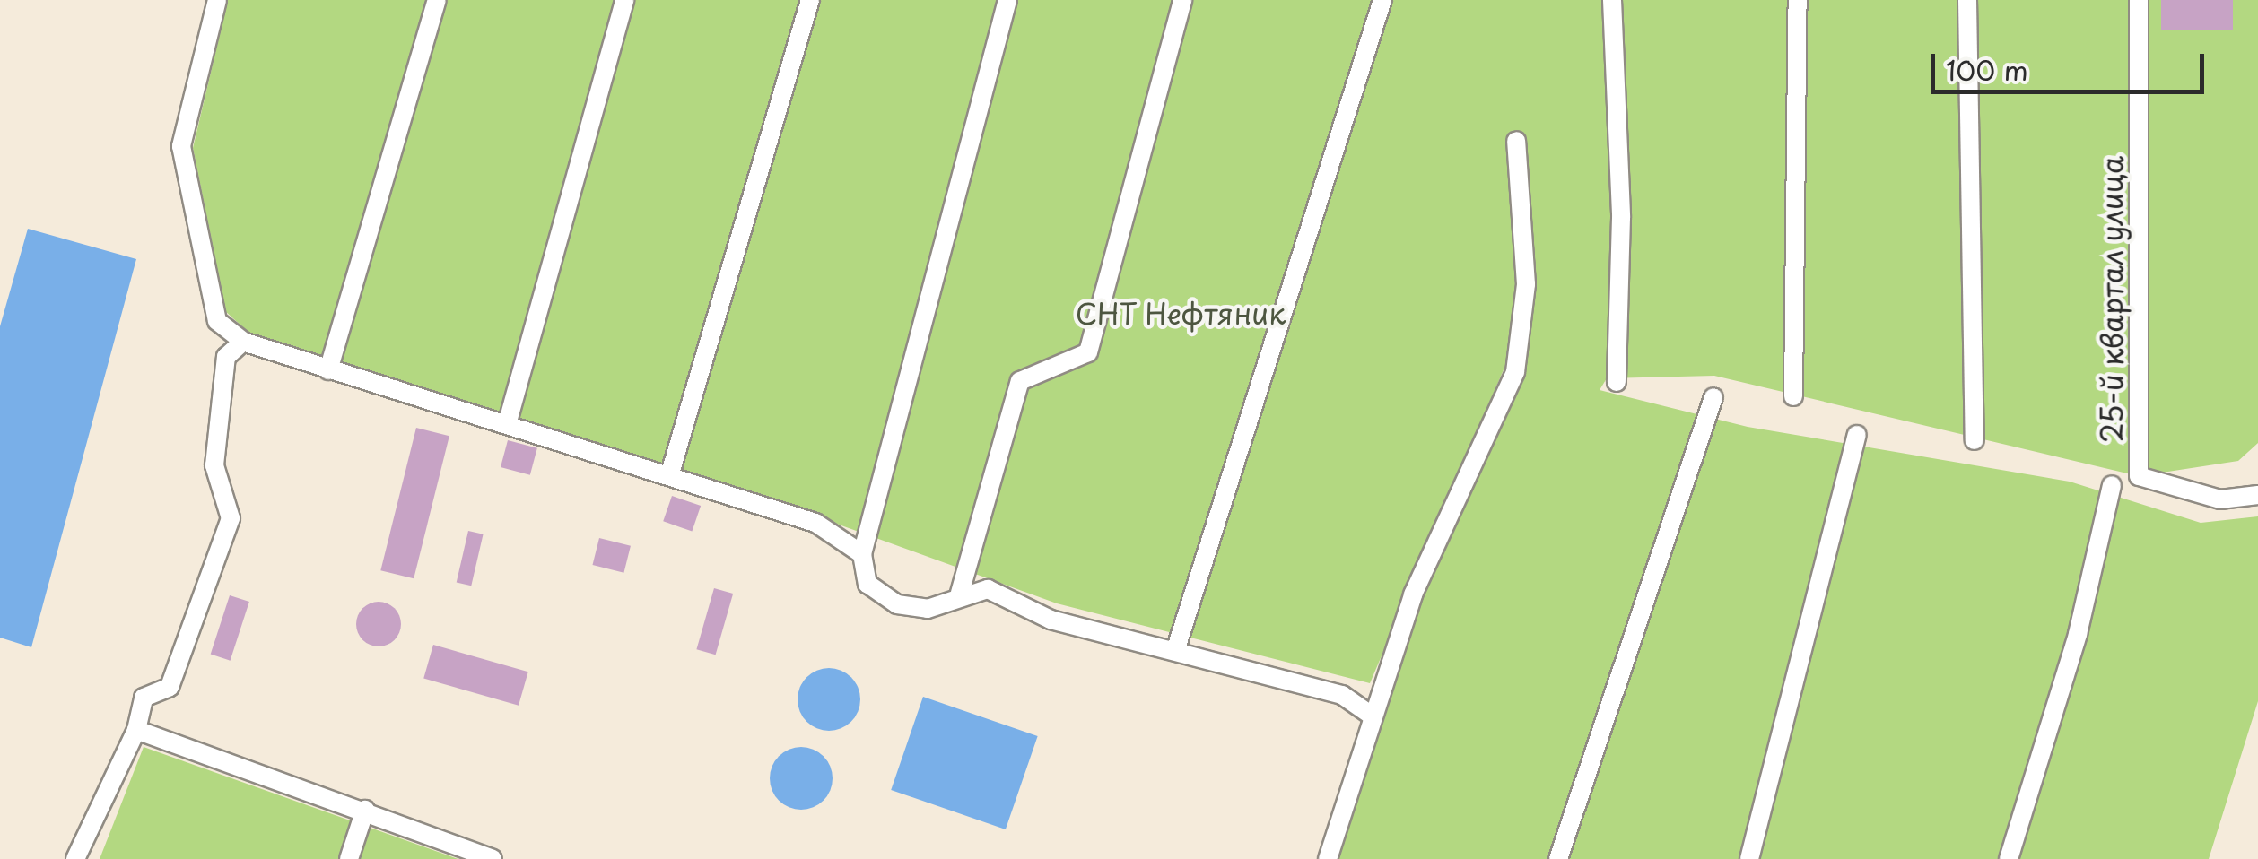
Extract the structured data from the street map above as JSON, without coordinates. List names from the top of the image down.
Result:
{
  "streets": {
    "lane": ["25-й квартал улица"]
  },
  "parks": ["СНТ Нефтяник"],
  "scale_bar": "100 m"
}
